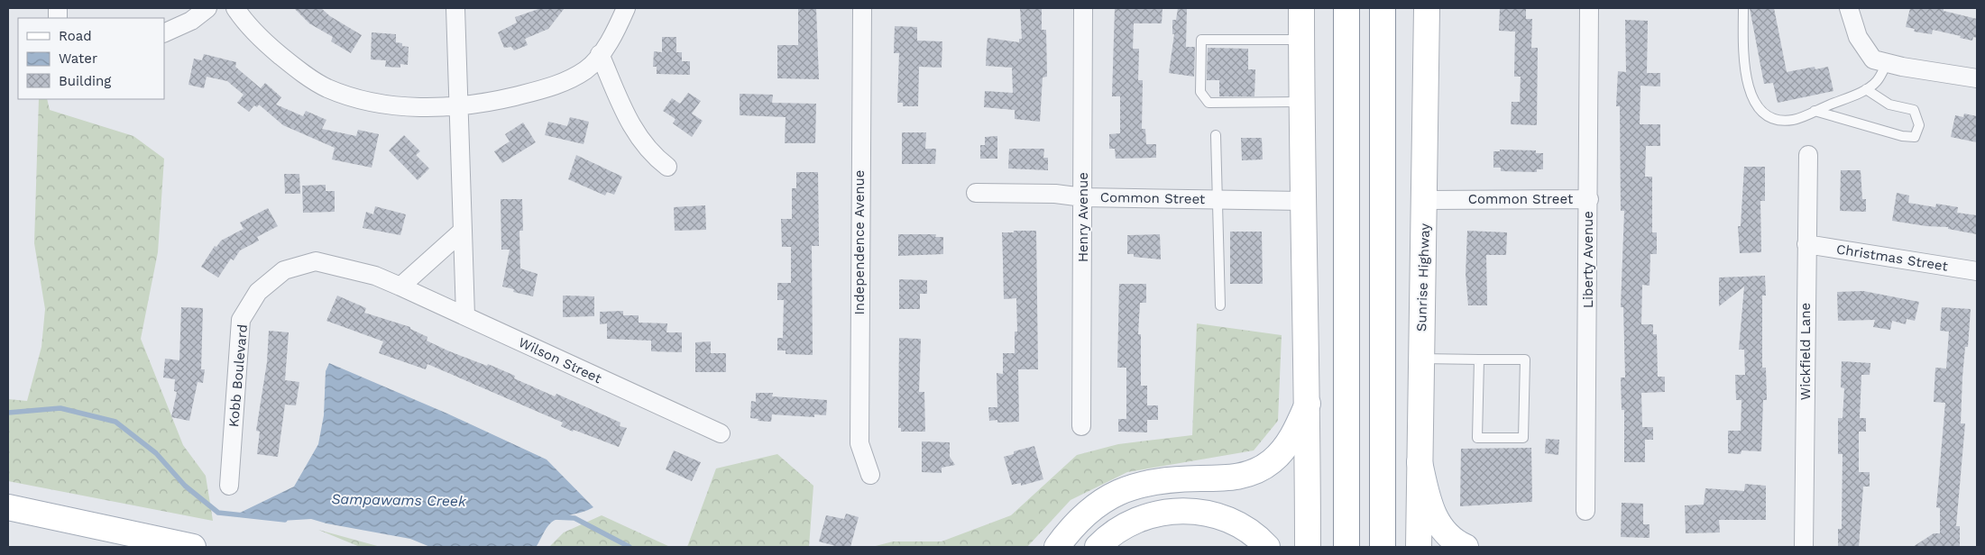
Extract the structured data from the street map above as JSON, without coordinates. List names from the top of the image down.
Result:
{
  "streets": {
    "main road": ["Sunrise Highway"],
    "street": [
      "Common Street",
      "Henry Avenue",
      "Independence Avenue",
      "Christmas Street",
      "Liberty Avenue",
      "Wickfield Lane",
      "Wilson Street",
      "Kobb Boulevard"
    ]
  },
  "crossings": [
    ["Common Street", "Henry Avenue"],
    ["Common Street", "Liberty Avenue"],
    ["Common Street", "Sunrise Highway"],
    ["Christmas Street", "Wickfield Lane"],
    ["Wilson Street", "Kobb Boulevard"]
  ],
  "water": ["Sampawams Creek"],
  "legend": ["Road", "Water", "Building"]
}
